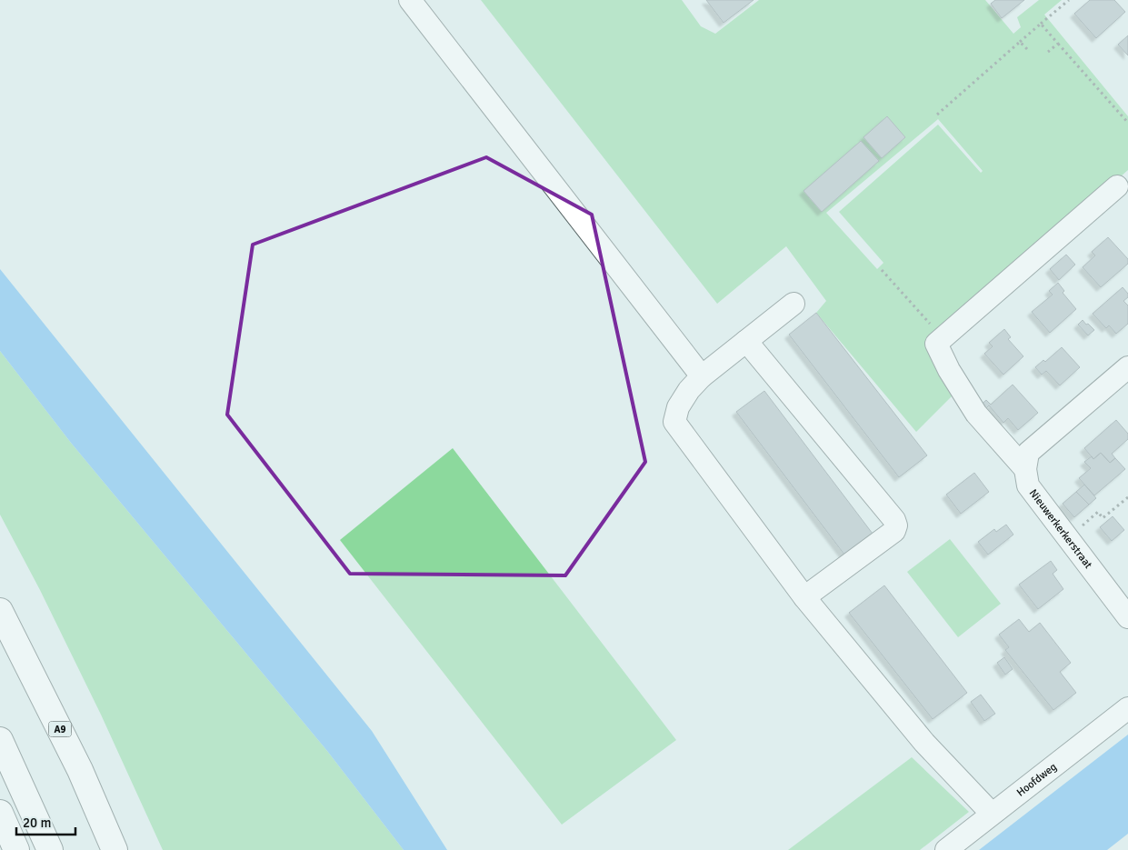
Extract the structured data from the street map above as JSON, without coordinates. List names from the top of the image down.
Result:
{
  "streets": {
    "highway": ["A9"],
    "street": ["Nieuwerkerkerstraat", "Hoofdweg"]
  },
  "scale_bar": "20 m"
}
